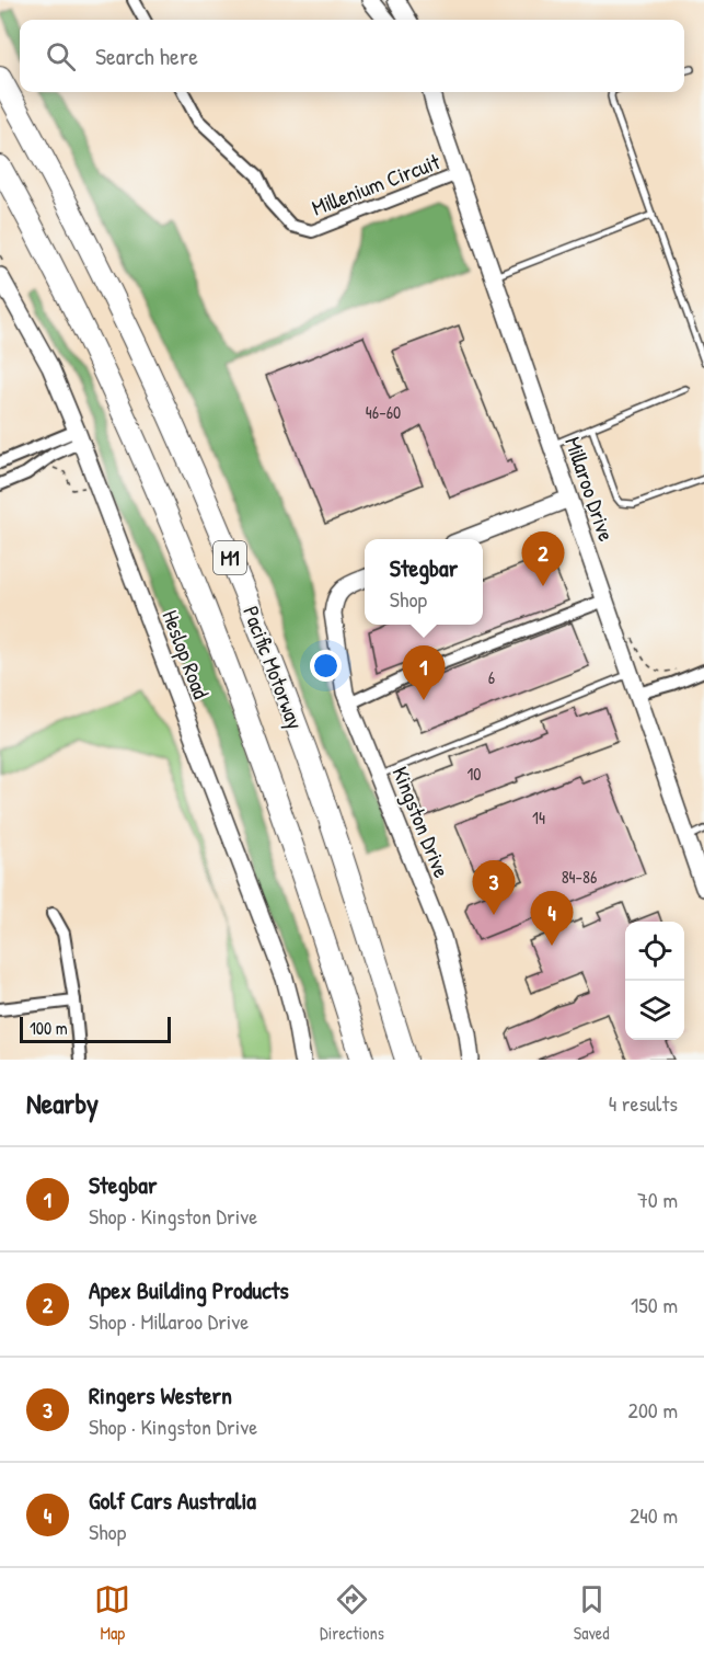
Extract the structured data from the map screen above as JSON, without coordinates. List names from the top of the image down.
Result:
{
  "streets": {
    "highway": ["M1", "Pacific Motorway"],
    "street": [
      "Millenium Circuit",
      "Millaroo Drive",
      "Heslop Road",
      "Kingston Drive"
    ]
  },
  "crossings": [
    ["Millenium Circuit", "Millaroo Drive"]
  ],
  "house_numbers": [
    "46-60",
    "6",
    "10",
    "14",
    "84-86"
  ],
  "scale_bar": "100 m",
  "page": {
    "search": "Search here",
    "pins": [
      "2",
      "1",
      "3",
      "4"
    ],
    "popup": ["Stegbar", "Shop"],
    "scale": "100 m",
    "heading": ["Nearby", "4 results"],
    "list": [
      {
        "mark": "1",
        "name": "Stegbar",
        "note": "Shop · Kingston Drive",
        "value": "70 m"
      },
      {
        "mark": "2",
        "name": "Apex Building Products",
        "note": "Shop · Millaroo Drive",
        "value": "150 m"
      },
      {
        "mark": "3",
        "name": "Ringers Western",
        "note": "Shop · Kingston Drive",
        "value": "200 m"
      },
      {
        "mark": "4",
        "name": "Golf Cars Australia",
        "note": "Shop",
        "value": "240 m"
      }
    ],
    "nav": ["Map", "Directions", "Saved"]
  }
}
